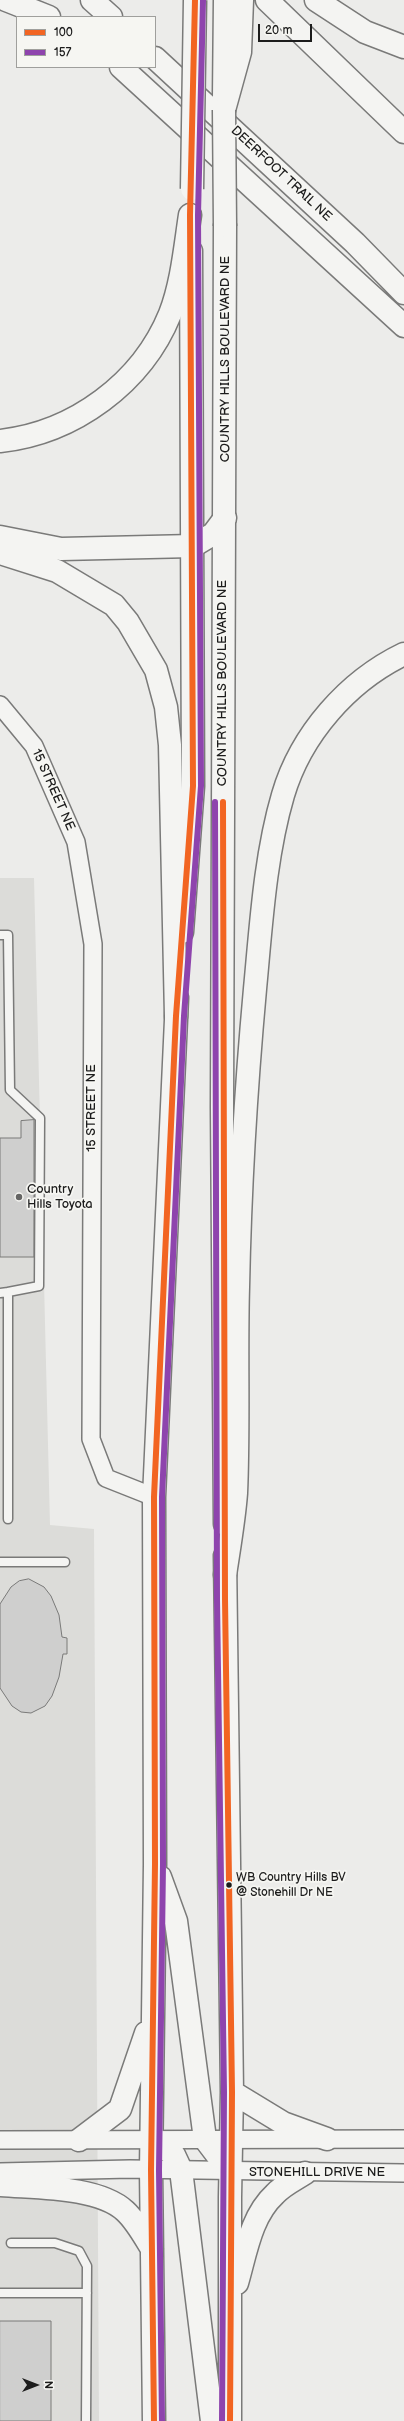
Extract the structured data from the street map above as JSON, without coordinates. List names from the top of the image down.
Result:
{
  "streets": {
    "main road": ["DEERFOOT TRAIL NE", "COUNTRY HILLS BOULEVARD NE"],
    "street": ["15 STREET NE", "STONEHILL DRIVE NE"]
  },
  "crossings": [
    ["COUNTRY HILLS BOULEVARD NE", "STONEHILL DRIVE NE"]
  ],
  "places": ["Country Hills Toyota", "WB Country Hills BV @ Stonehill Dr NE"],
  "lines": ["transit line 100", "transit line 157"],
  "legend": ["100", "157"],
  "scale_bar": "20 m",
  "north": "right"
}
